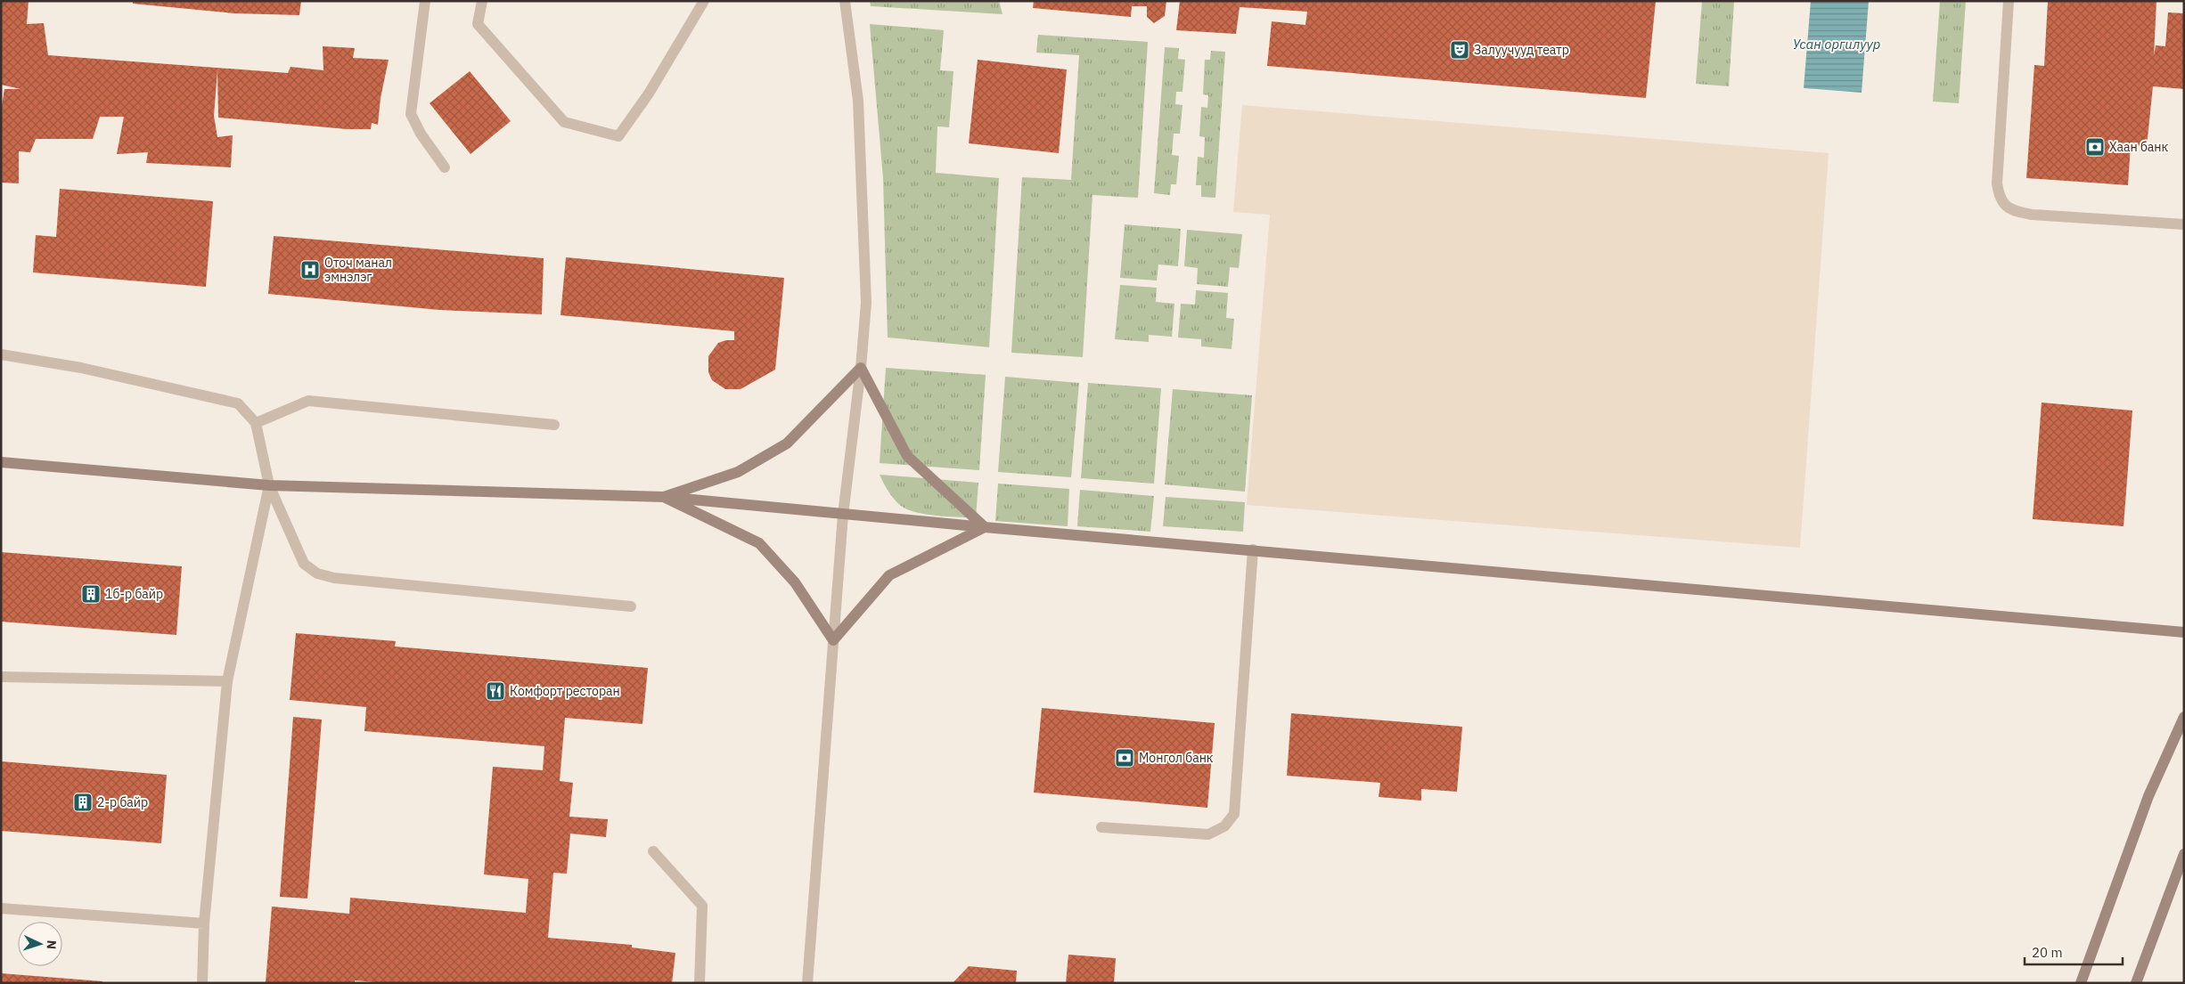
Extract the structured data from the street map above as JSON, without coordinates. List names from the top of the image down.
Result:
{
  "water": ["Усан оргилуур"],
  "places": {
    "theatre": ["Залуучууд театр"],
    "bank": ["Хаан банк", "Монгол банк"],
    "hospital": ["Оточ манал эмнэлэг"],
    "building": ["1б-р байр", "2-р байр"],
    "restaurant": ["Комфорт ресторан"]
  },
  "scale_bar": "20 m",
  "north": "right"
}
